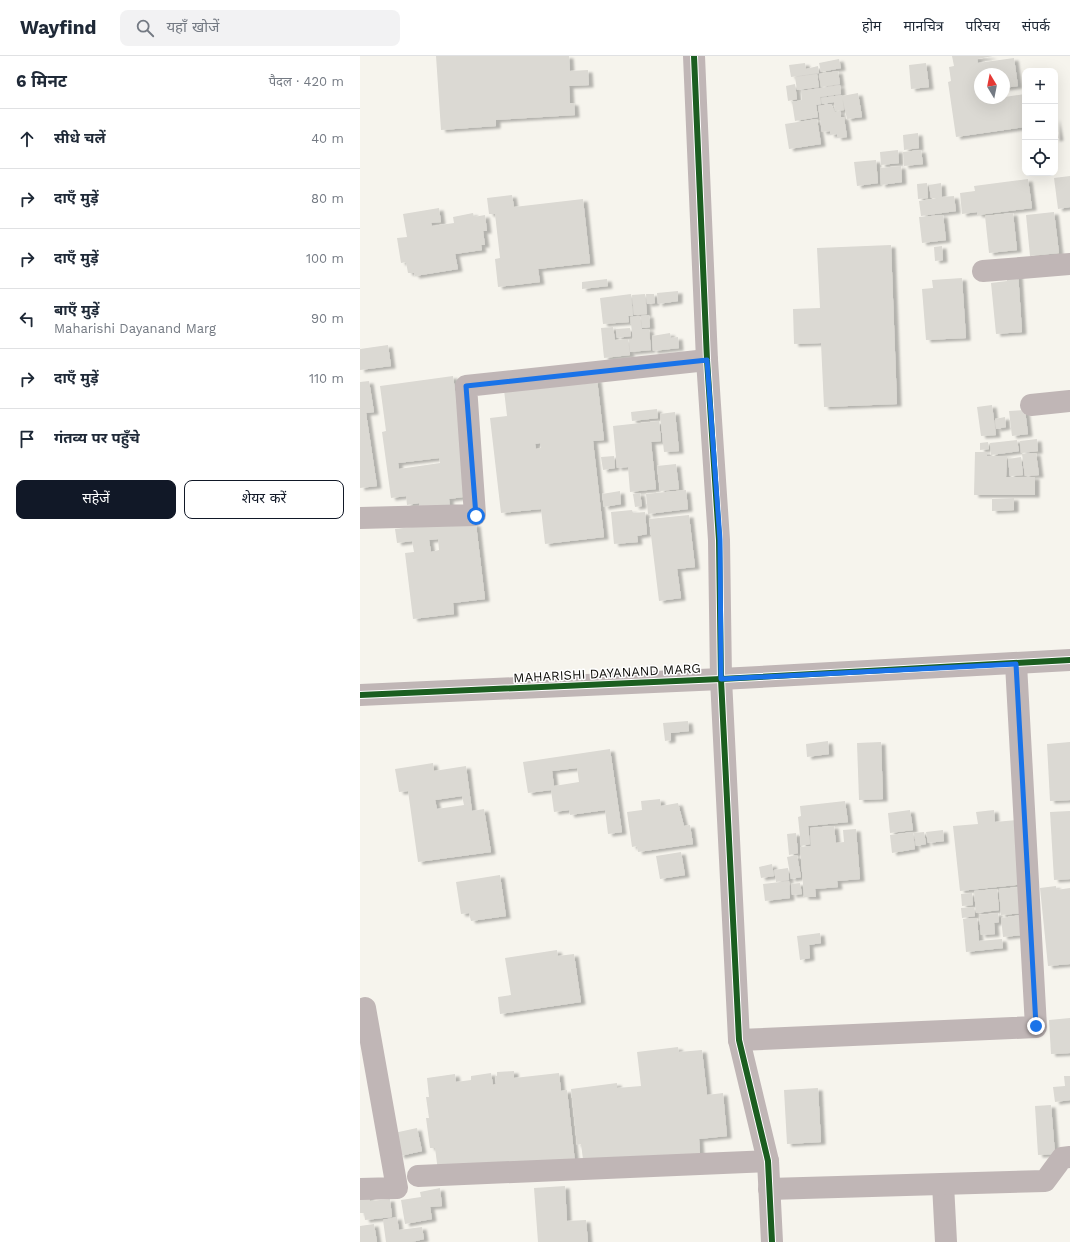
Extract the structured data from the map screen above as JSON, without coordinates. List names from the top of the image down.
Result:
{
  "streets": {
    "street": ["MAHARISHI DAYANAND MARG"]
  },
  "north": "top",
  "page": {
    "header": "Wayfind",
    "search": "यहाँ खोजें",
    "nav": [
      "होम",
      "मानचित्र",
      "परिचय",
      "संपर्क"
    ],
    "heading": ["6 मिनट", "पैदल · 420 m"],
    "map_buttons": ["+", "−"],
    "list": [
      ["सीधे चलें", "40 m"],
      ["दाएँ मुड़ें", "80 m"],
      ["दाएँ मुड़ें", "100 m"],
      ["बाएँ मुड़ें", "Maharishi Dayanand Marg", "90 m"],
      ["दाएँ मुड़ें", "110 m"],
      "गंतव्य पर पहुँचे"
    ],
    "buttons": ["सहेजें", "शेयर करें"]
  }
}
